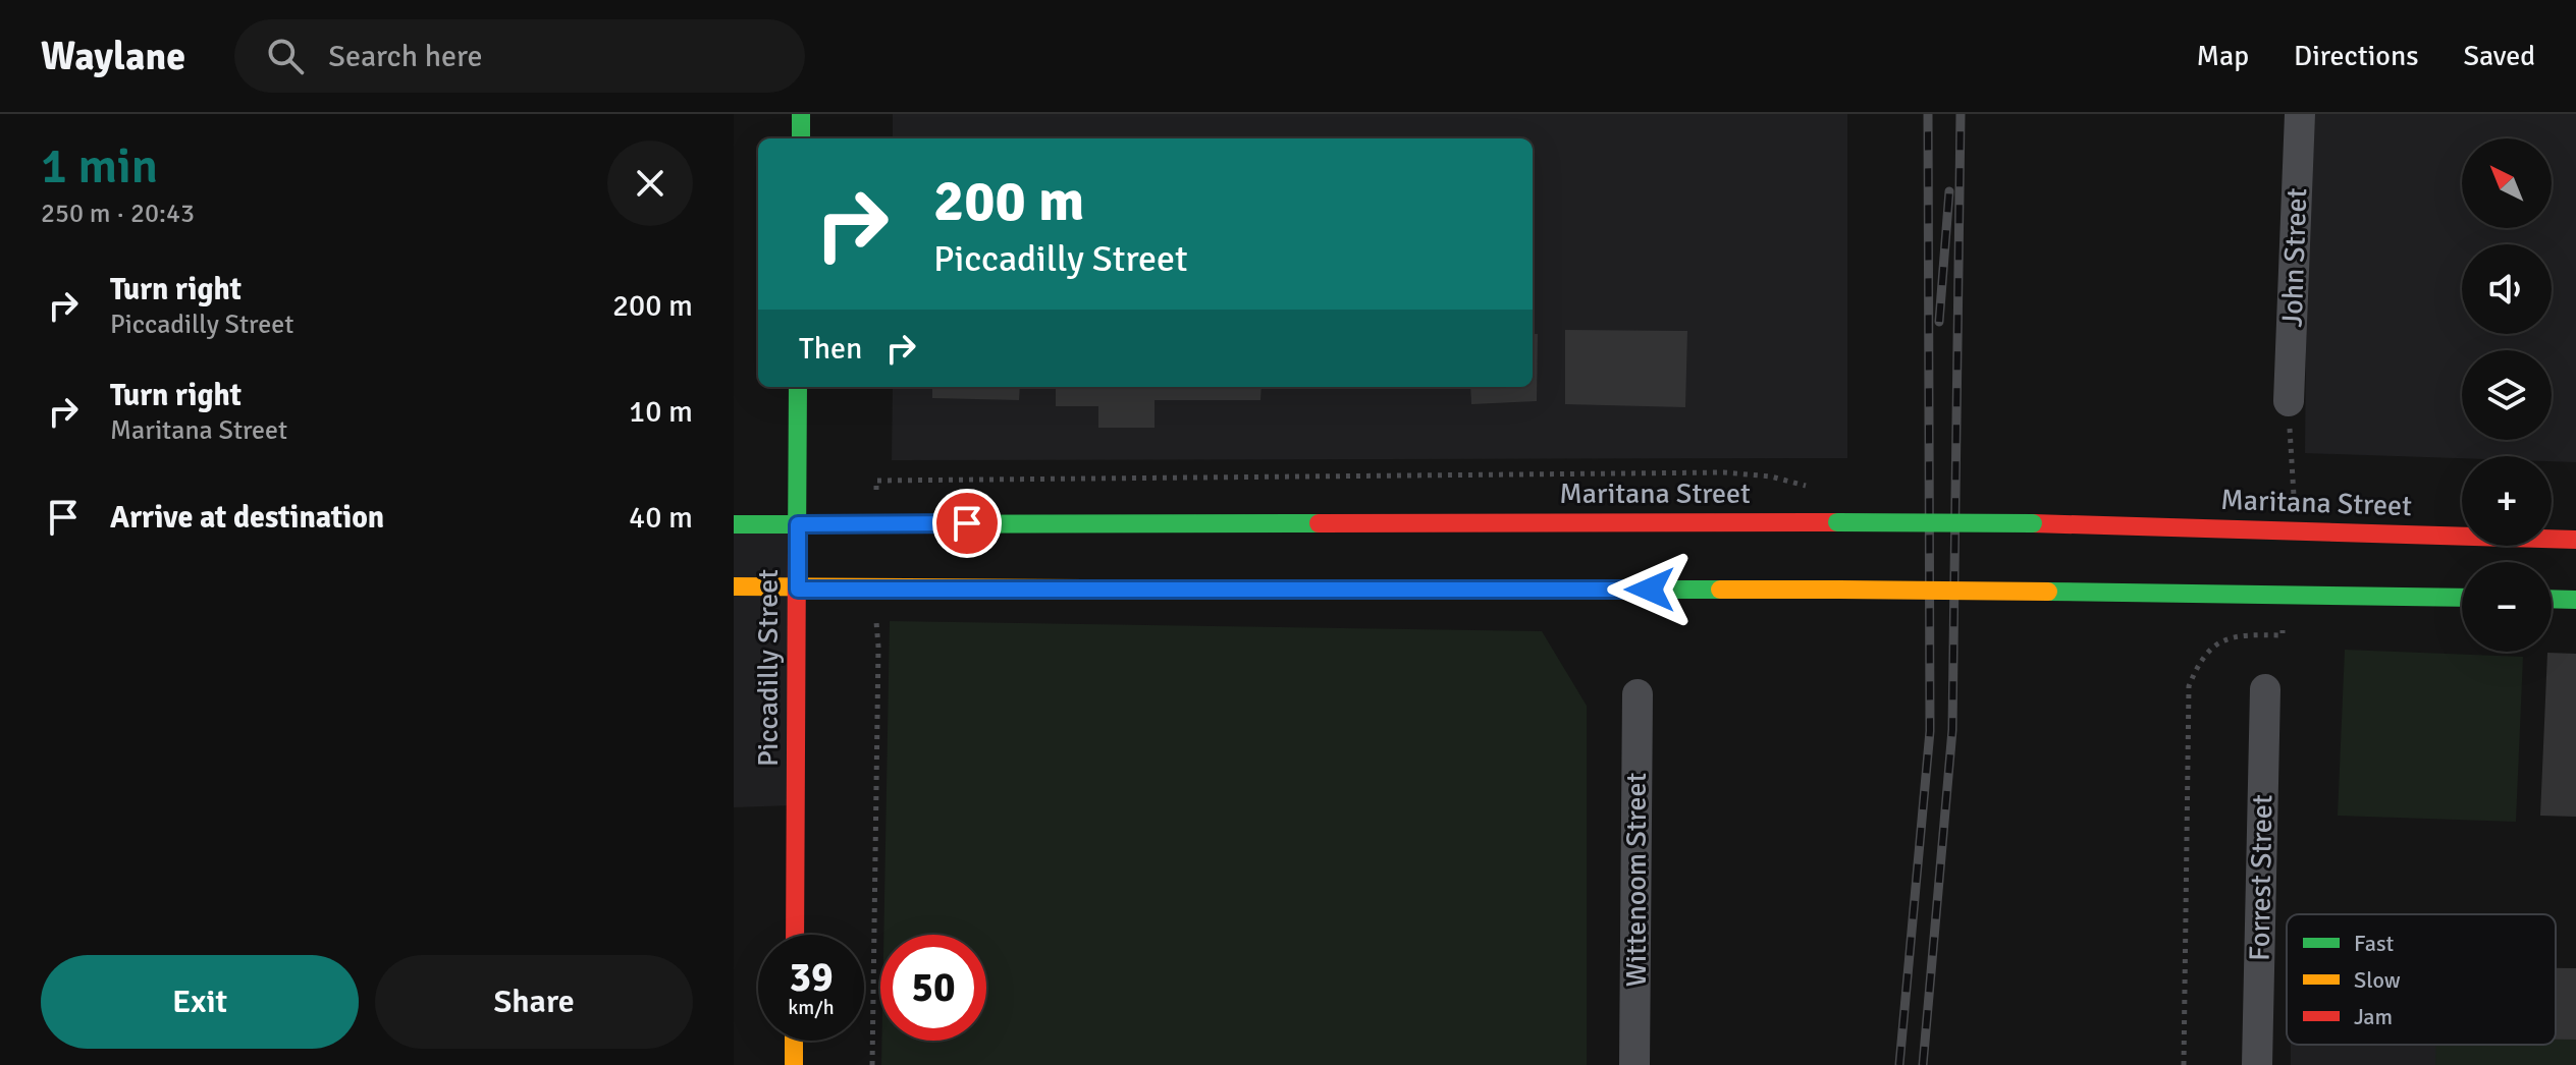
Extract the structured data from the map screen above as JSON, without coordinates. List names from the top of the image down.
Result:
{
  "streets": {
    "main road": ["Maritana Street", "Piccadilly Street"],
    "street": ["John Street", "Forrest Street", "Wittenoom Street"]
  },
  "crossings": [
    ["Maritana Street", "Piccadilly Street"]
  ],
  "legend": ["Fast", "Slow", "Jam"],
  "north": "top left",
  "page": {
    "header": "Waylane",
    "search": "Search here",
    "nav": ["Map", "Directions", "Saved"],
    "heading": ["1 min", "250 m · 20:43"],
    "map_buttons": ["+", "−"],
    "turn": ["200 m", "Piccadilly Street"],
    "list": [
      {
        "name": "Turn right",
        "note": "Piccadilly Street",
        "value": "200 m"
      },
      {
        "name": "Turn right",
        "note": "Maritana Street",
        "value": "10 m"
      },
      {
        "name": "Arrive at destination",
        "value": "40 m"
      }
    ],
    "then": "Then",
    "speed": "39 km/h",
    "limit": "50",
    "buttons": ["Exit", "Share"]
  }
}
